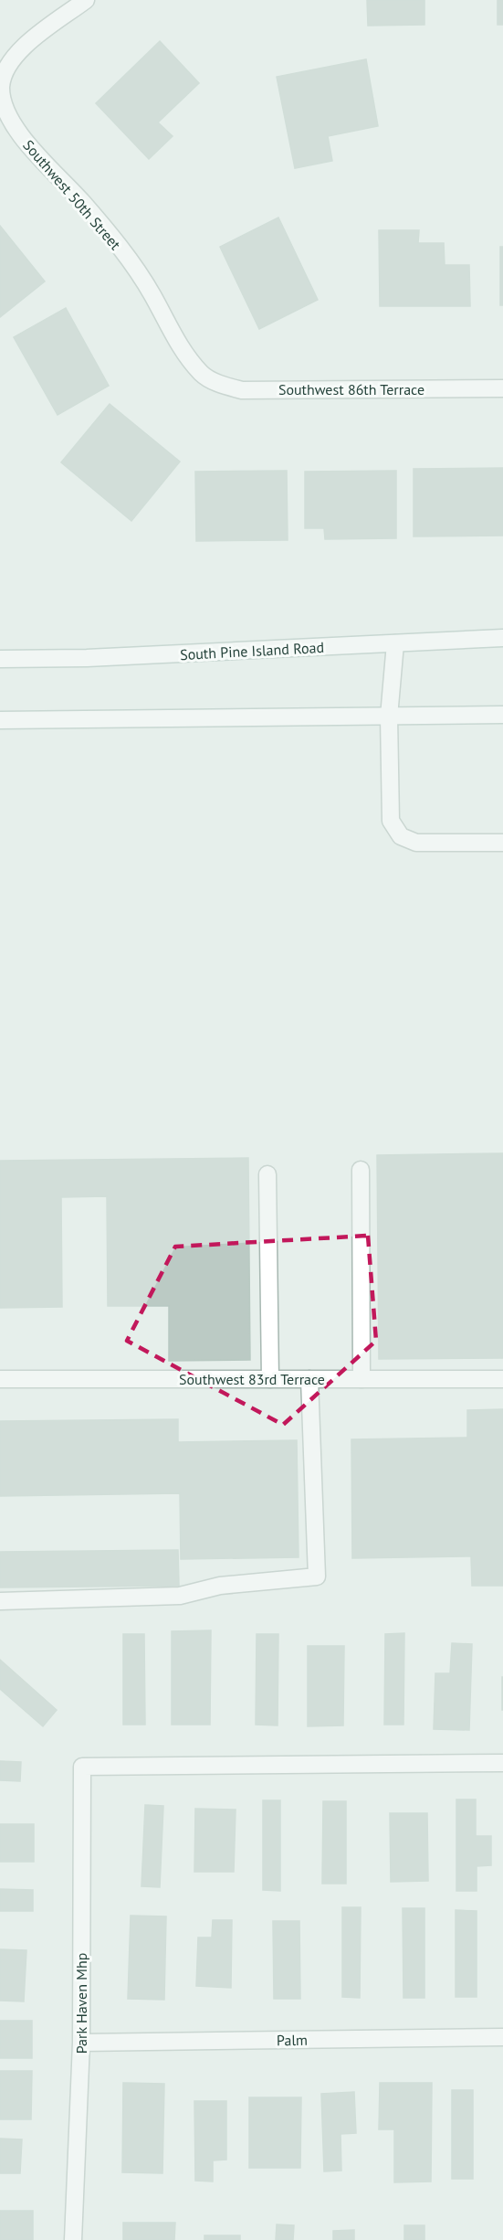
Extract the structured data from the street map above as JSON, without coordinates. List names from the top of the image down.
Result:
{
  "streets": {
    "street": [
      "Southwest 50th Street",
      "Southwest 86th Terrace",
      "South Pine Island Road",
      "Southwest 83rd Terrace",
      "Park Haven Mhp",
      "Palm"
    ]
  },
  "crossings": [
    ["Southwest 50th Street", "Southwest 86th Terrace"],
    ["Park Haven Mhp", "Palm"]
  ]
}
